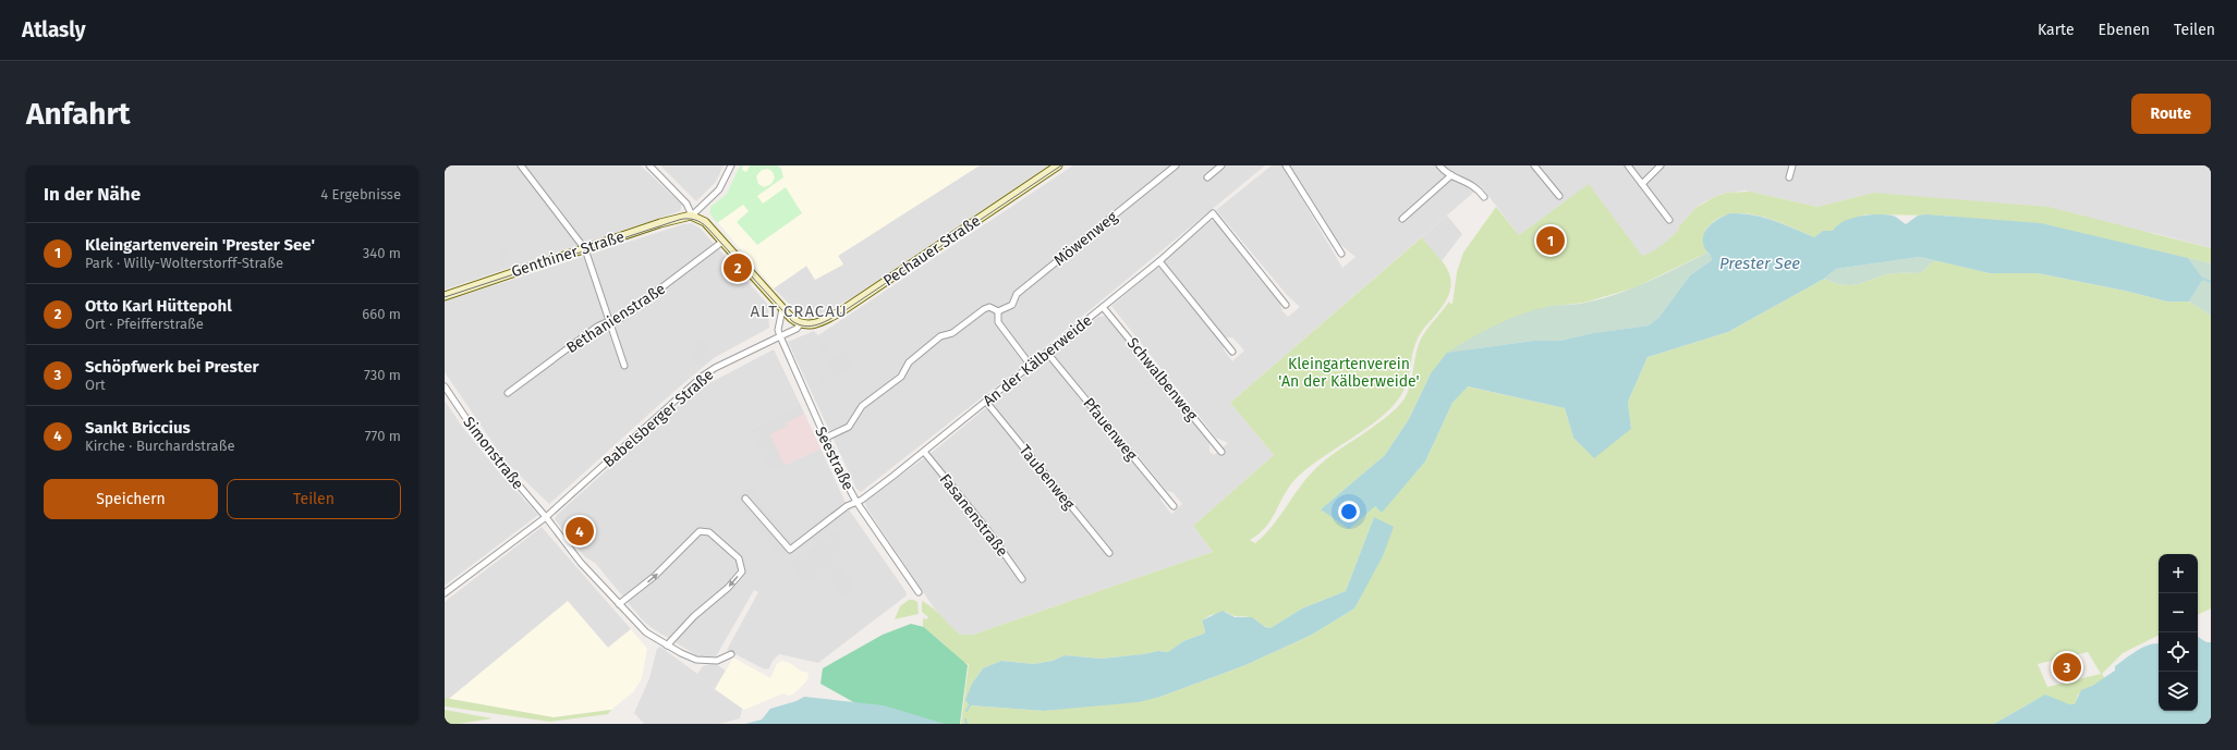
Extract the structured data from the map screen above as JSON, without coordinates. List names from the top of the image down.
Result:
{
  "streets": {
    "main road": ["Pechauer Straße", "Genthiner Straße"],
    "street": [
      "Möwenweg",
      "Bethanienstraße",
      "An der Kälberweide",
      "Schwalbenweg",
      "Babelsberger Straße",
      "Pfauenweg",
      "Simonstraße",
      "Seestraße",
      "Taubenweg",
      "Fasanenstraße"
    ]
  },
  "crossings": [
    ["An der Kälberweide", "Schwalbenweg"],
    ["An der Kälberweide", "Pfauenweg"],
    ["An der Kälberweide", "Seestraße"],
    ["An der Kälberweide", "Taubenweg"],
    ["An der Kälberweide", "Fasanenstraße"],
    ["Babelsberger Straße", "Simonstraße"],
    ["Babelsberger Straße", "Seestraße"]
  ],
  "districts": ["ALT CRACAU"],
  "water": ["Prester See"],
  "parks": ["Kleingartenverein 'An der Kälberweide'"],
  "page": {
    "header": "Atlasly",
    "nav": ["Karte", "Ebenen", "Teilen"],
    "buttons": [
      "Route",
      ["Speichern", "Teilen"]
    ],
    "title": "Anfahrt",
    "heading": ["In der Nähe", "4 Ergebnisse"],
    "list": [
      {
        "mark": "1",
        "name": "Kleingartenverein 'Prester See'",
        "note": "Park · Willy-Wolterstorff-Straße",
        "value": "340 m"
      },
      {
        "mark": "2",
        "name": "Otto Karl Hüttepohl",
        "note": "Ort · Pfeifferstraße",
        "value": "660 m"
      },
      {
        "mark": "3",
        "name": "Schöpfwerk bei Prester",
        "note": "Ort",
        "value": "730 m"
      },
      {
        "mark": "4",
        "name": "Sankt Briccius",
        "note": "Kirche · Burchardstraße",
        "value": "770 m"
      }
    ],
    "pins": [
      "1",
      "2",
      "4",
      "3"
    ],
    "map_buttons": ["+", "−"]
  }
}
